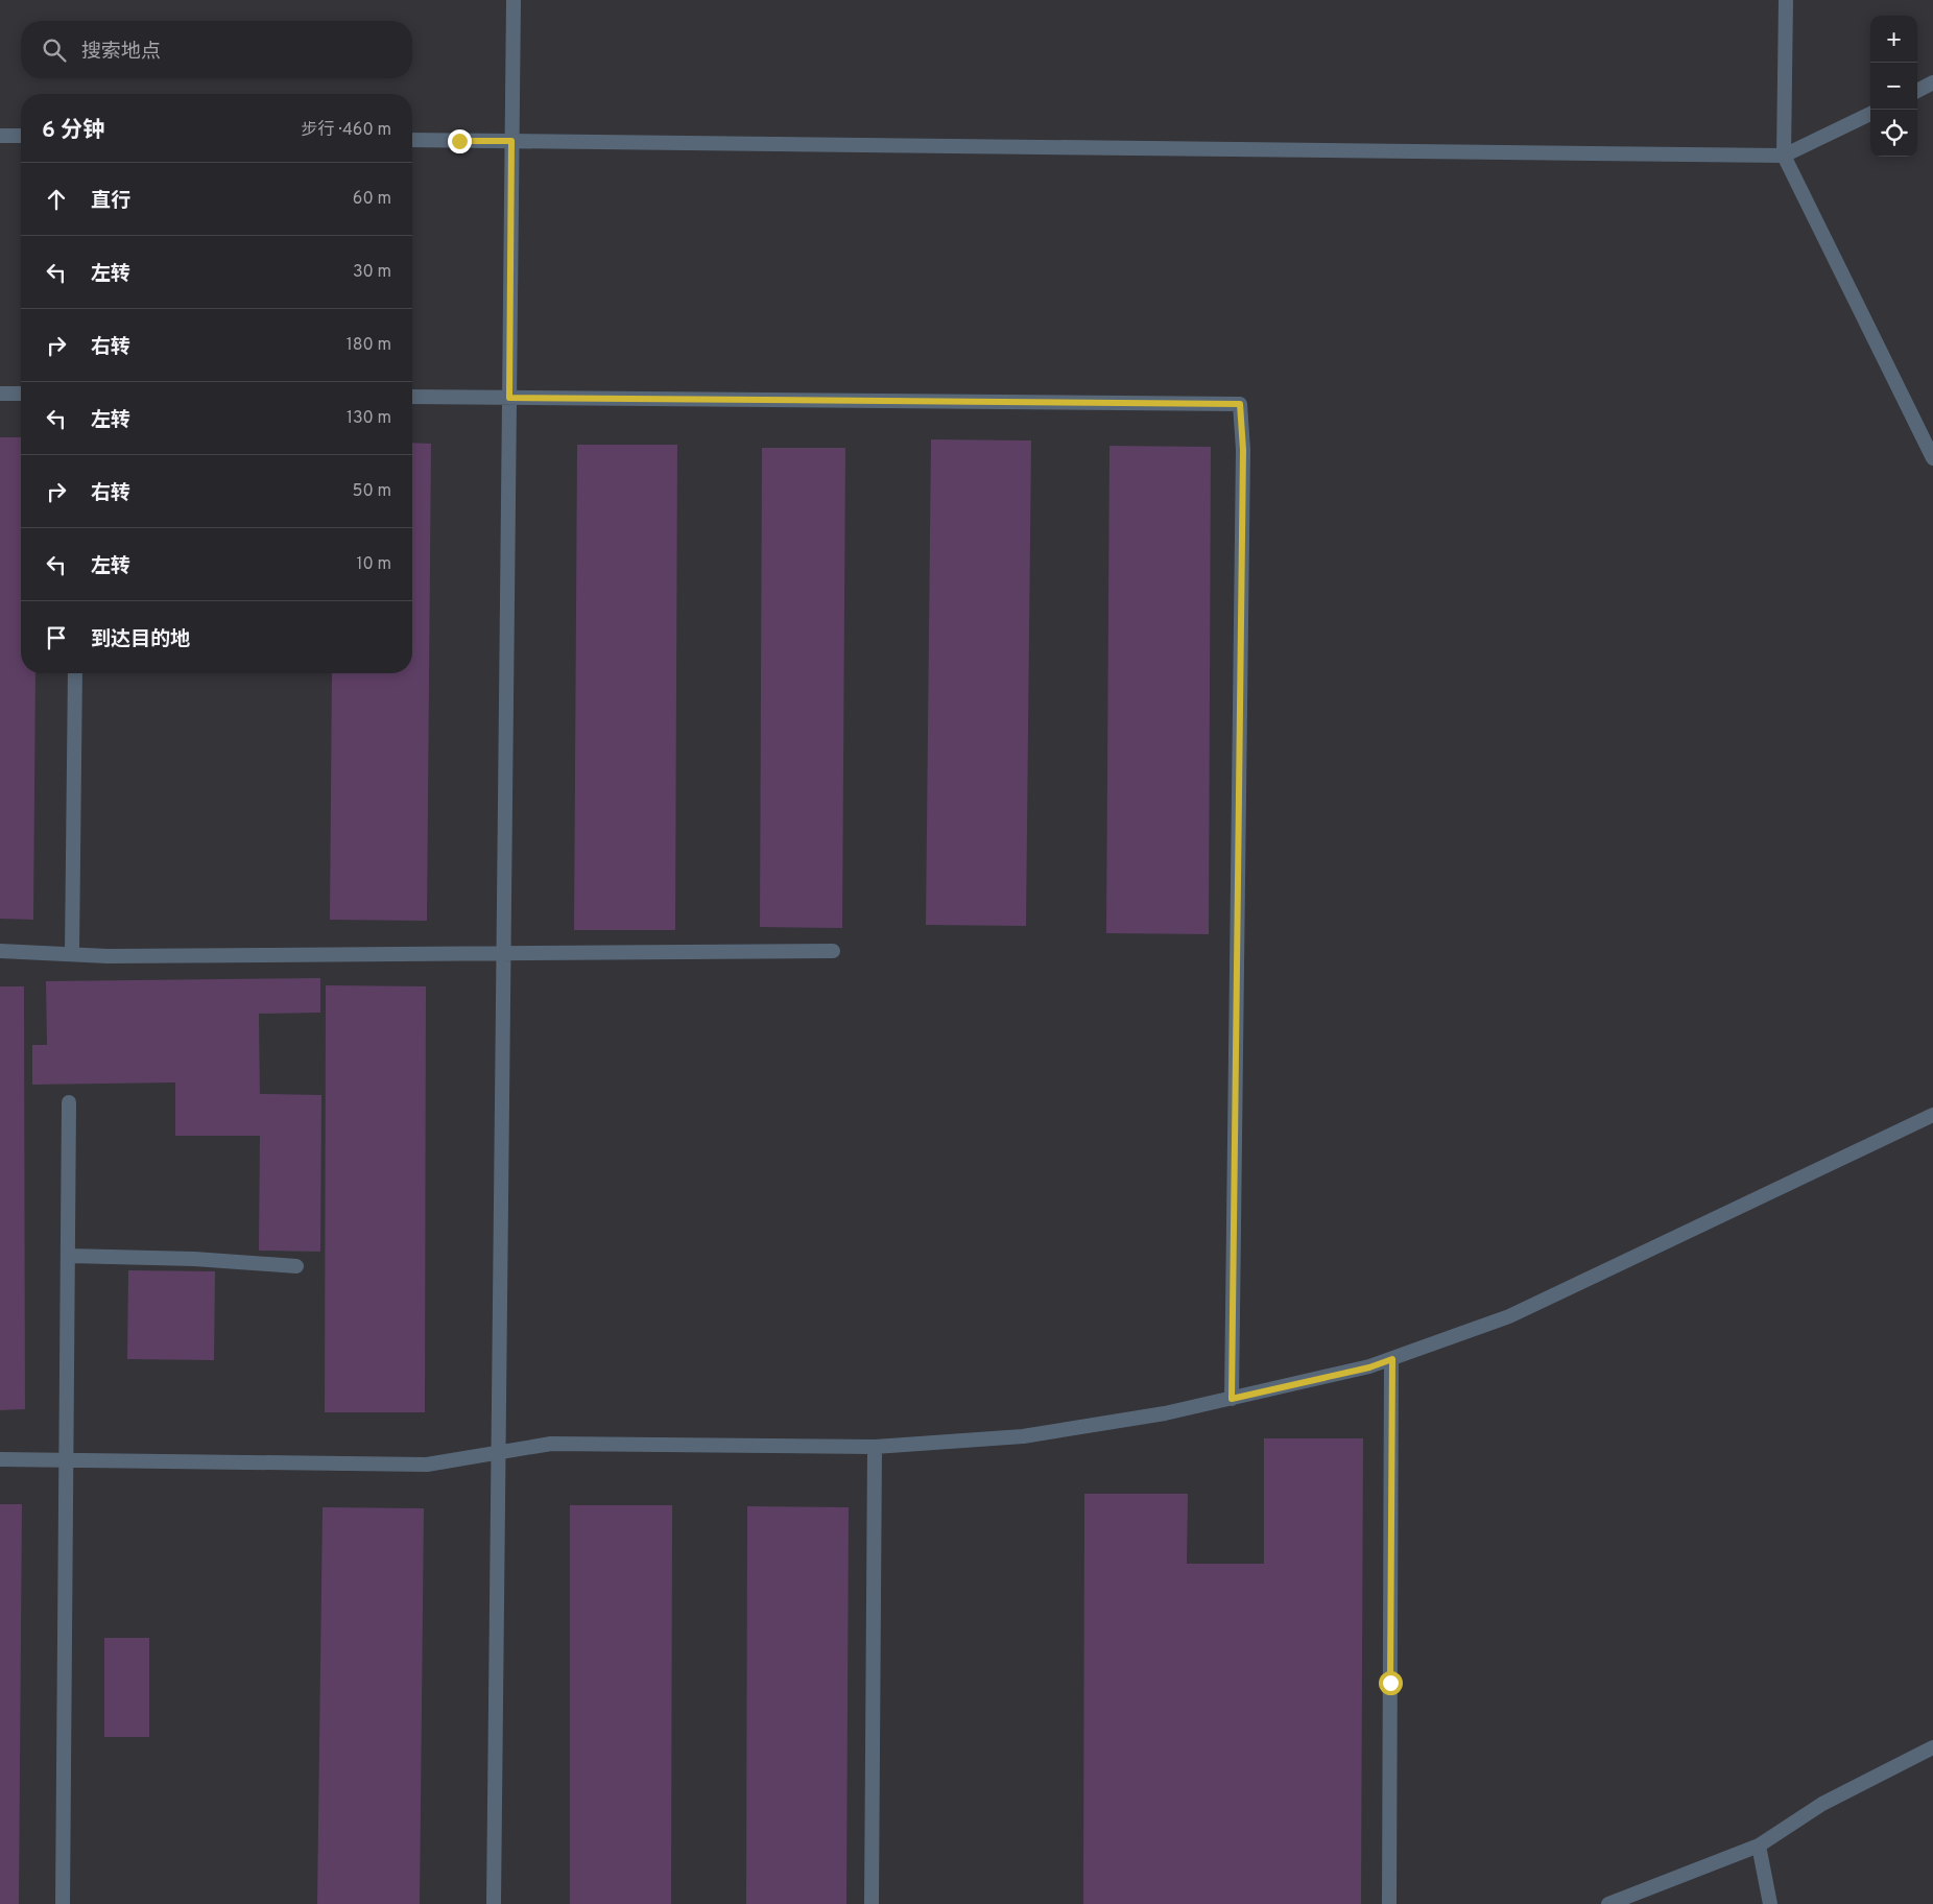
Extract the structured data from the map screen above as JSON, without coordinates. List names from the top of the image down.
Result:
{
  "page": {
    "map_buttons": ["+", "−"],
    "search": "搜索地点",
    "heading": ["6 分钟", "步行 · 460 m"],
    "list": [
      ["直行", "60 m"],
      ["左转", "30 m"],
      ["右转", "180 m"],
      ["左转", "130 m"],
      ["右转", "50 m"],
      ["左转", "10 m"],
      "到达目的地"
    ]
  }
}
